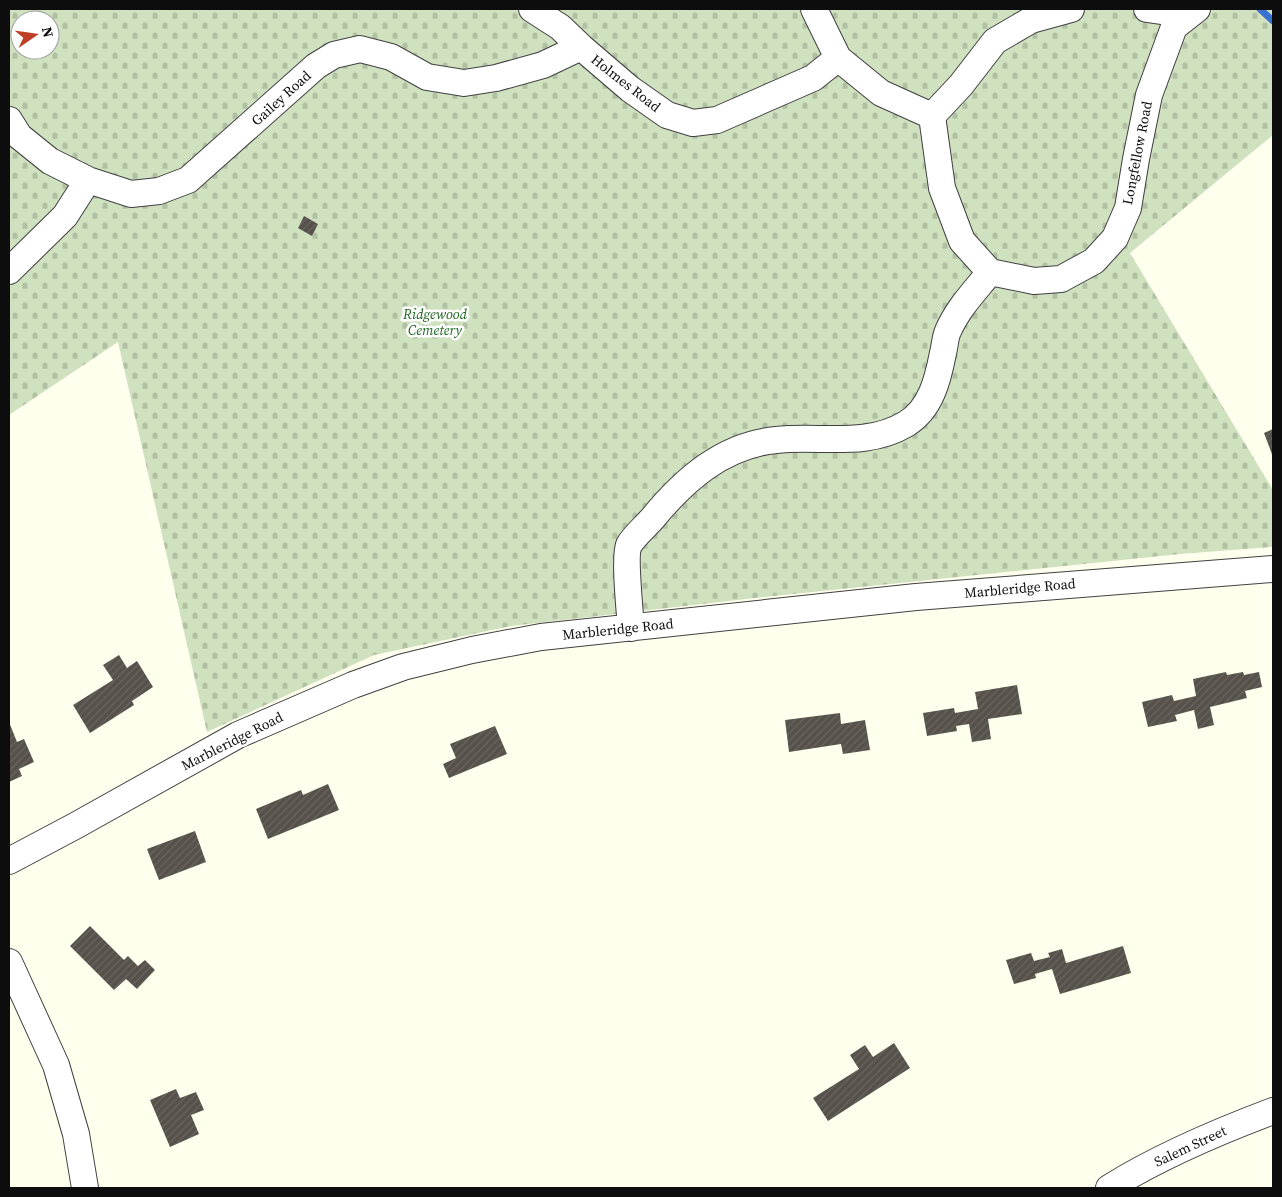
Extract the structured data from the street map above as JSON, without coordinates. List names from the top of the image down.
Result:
{
  "streets": {
    "street": [
      "Holmes Road",
      "Gailey Road",
      "Longfellow Road",
      "Marbleridge Road",
      "Salem Street"
    ]
  },
  "crossings": [
    ["Holmes Road", "Gailey Road"]
  ],
  "parks": ["Ridgewood Cemetery"],
  "north": "right"
}
